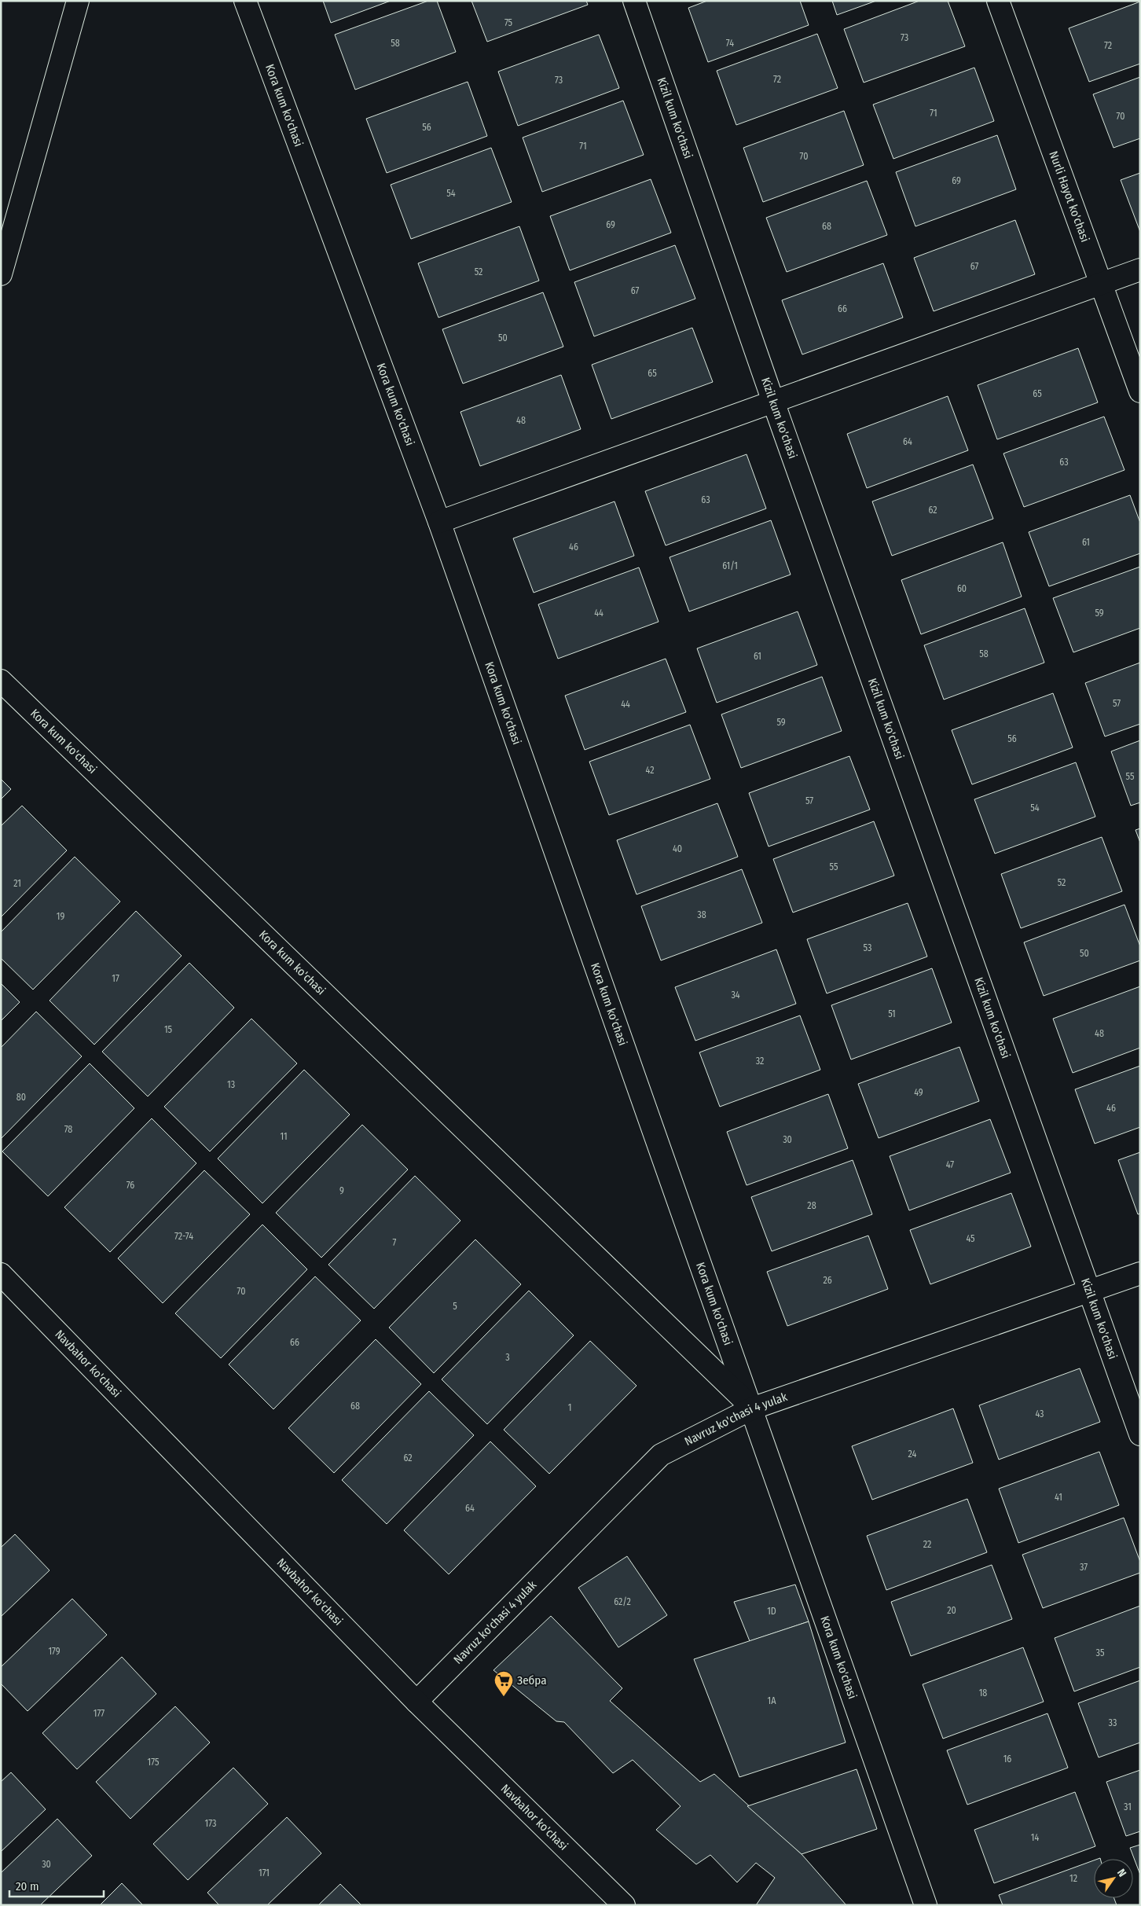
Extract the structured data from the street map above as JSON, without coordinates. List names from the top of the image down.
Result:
{
  "streets": {
    "street": [
      "Kora kum ko'chasi",
      "Kizil kum ko'chasi",
      "Nurli Hayot ko'chasi",
      "Navbahor ko'chasi",
      "Navruz ko'chasi 4 yulak"
    ]
  },
  "crossings": [
    ["Kora kum ko'chasi", "Navruz ko'chasi 4 yulak"],
    ["Kizil kum ko'chasi", "Navruz ko'chasi 4 yulak"],
    ["Navbahor ko'chasi", "Navruz ko'chasi 4 yulak"]
  ],
  "places": {
    "supermarket": ["Зебра"]
  },
  "house_numbers": [
    "75",
    "73",
    "58",
    "74",
    "72",
    "72",
    "73",
    "71",
    "70",
    "56",
    "71",
    "70",
    "69",
    "54",
    "69",
    "68",
    "67",
    "52",
    "67",
    "66",
    "50",
    "65",
    "65",
    "48",
    "64",
    "63",
    "63",
    "62",
    "61",
    "46",
    "61/1",
    "60",
    "44",
    "59",
    "58",
    "61",
    "57",
    "44",
    "59",
    "56",
    "42",
    "55",
    "57",
    "54",
    "40",
    "55",
    "52",
    "21",
    "38",
    "19",
    "53",
    "50",
    "17",
    "34",
    "51",
    "15",
    "48",
    "32",
    "13",
    "49",
    "80",
    "46",
    "78",
    "11",
    "30",
    "47",
    "76",
    "9",
    "28",
    "72-74",
    "45",
    "7",
    "26",
    "70",
    "5",
    "66",
    "3",
    "68",
    "1",
    "43",
    "24",
    "62",
    "41",
    "64",
    "22",
    "37",
    "62/2",
    "20",
    "1D",
    "179",
    "35",
    "18",
    "1А",
    "177",
    "33",
    "16",
    "175",
    "31",
    "173",
    "14",
    "30",
    "171",
    "12"
  ],
  "scale_bar": "20 m",
  "north": "top right"
}
